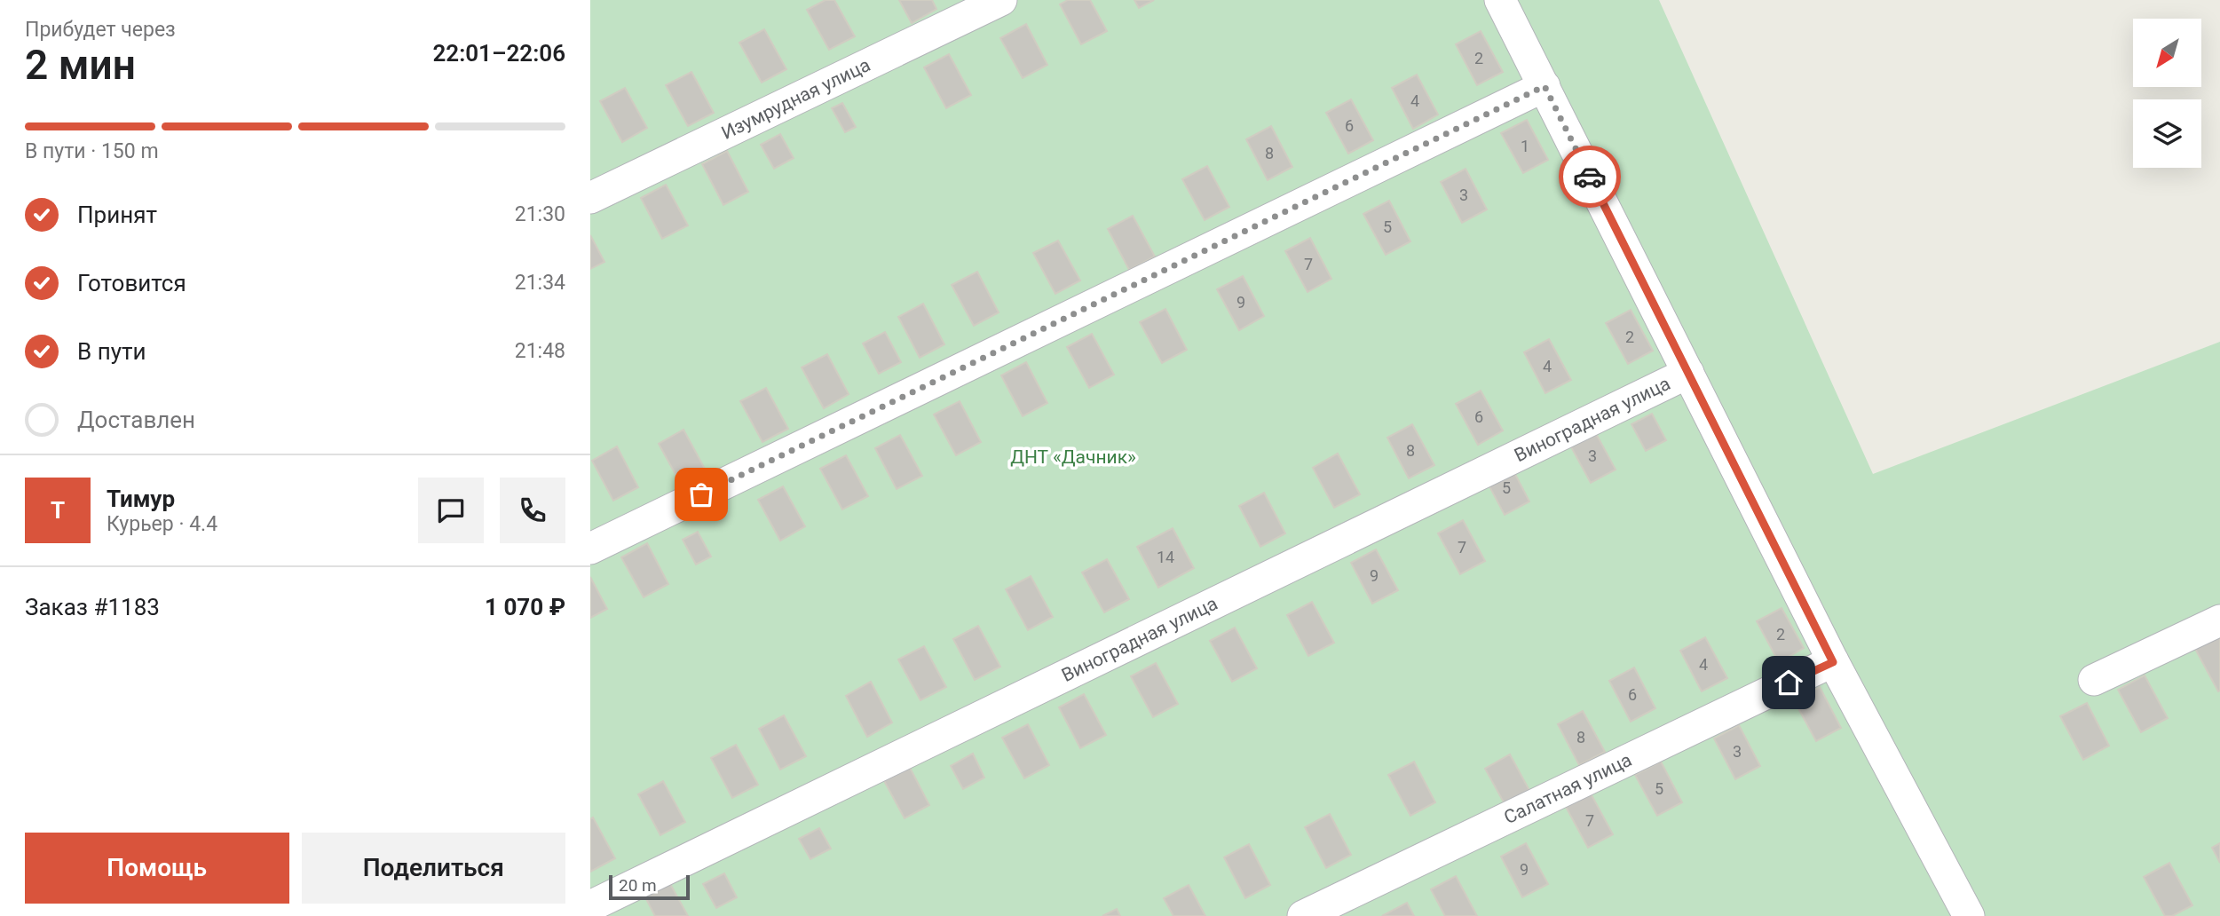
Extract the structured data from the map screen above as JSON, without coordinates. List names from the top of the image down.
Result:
{
  "streets": {
    "street": ["Изумрудная улица", "Виноградная улица", "Салатная улица"]
  },
  "parks": ["ДНТ «Дачник»"],
  "house_numbers": [
    "2",
    "4",
    "6",
    "1",
    "8",
    "3",
    "5",
    "7",
    "9",
    "2",
    "4",
    "6",
    "8",
    "3",
    "5",
    "7",
    "14",
    "9",
    "2",
    "4",
    "6",
    "8",
    "3",
    "5",
    "7",
    "9"
  ],
  "scale_bar": "20 m",
  "north": "bottom left",
  "page": {
    "heading": ["2 мин", "Прибудет через", "22:01–22:06"],
    "panel": [
      "Тимур",
      "Курьер · 4.4",
      "Заказ #1183",
      "1 070 ₽"
    ],
    "bar": "В пути · 150 m",
    "list": [
      ["Принят", "21:30"],
      ["Готовится", "21:34"],
      ["В пути", "21:48"],
      "Доставлен"
    ],
    "round": "Т",
    "buttons": ["Помощь", "Поделиться"],
    "scale": "20 m"
  }
}
